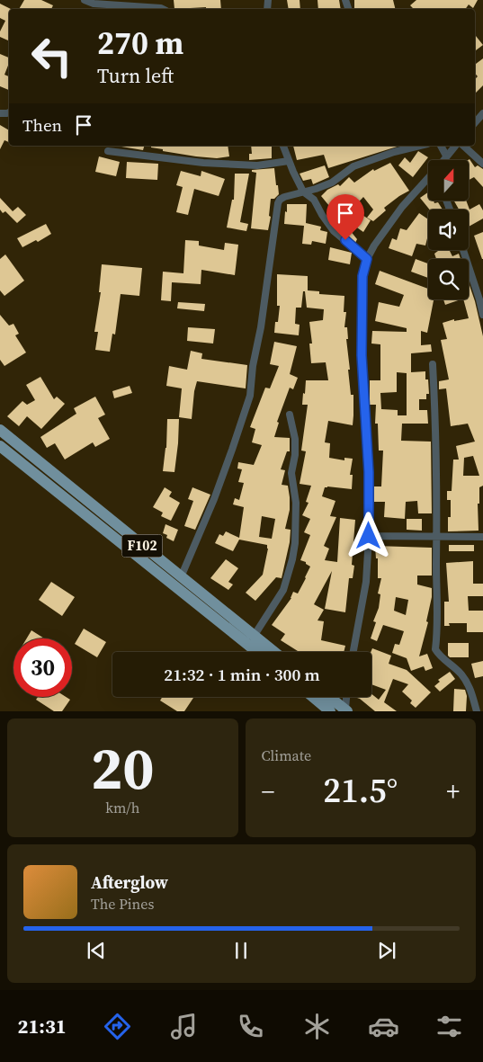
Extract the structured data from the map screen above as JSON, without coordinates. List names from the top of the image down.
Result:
{
  "streets": {
    "main road": ["F102"]
  },
  "north": "top",
  "page": {
    "turn": ["270 m", "Turn left"],
    "then": "Then",
    "limit": "30",
    "trip": "21:32 · 1 min · 300 m",
    "tile": [
      ["20", "km/h"],
      "Climate"
    ],
    "heat": ["−", "21.5°", "+"],
    "song": ["Afterglow", "The Pines"],
    "tabs": "21:31"
  }
}
